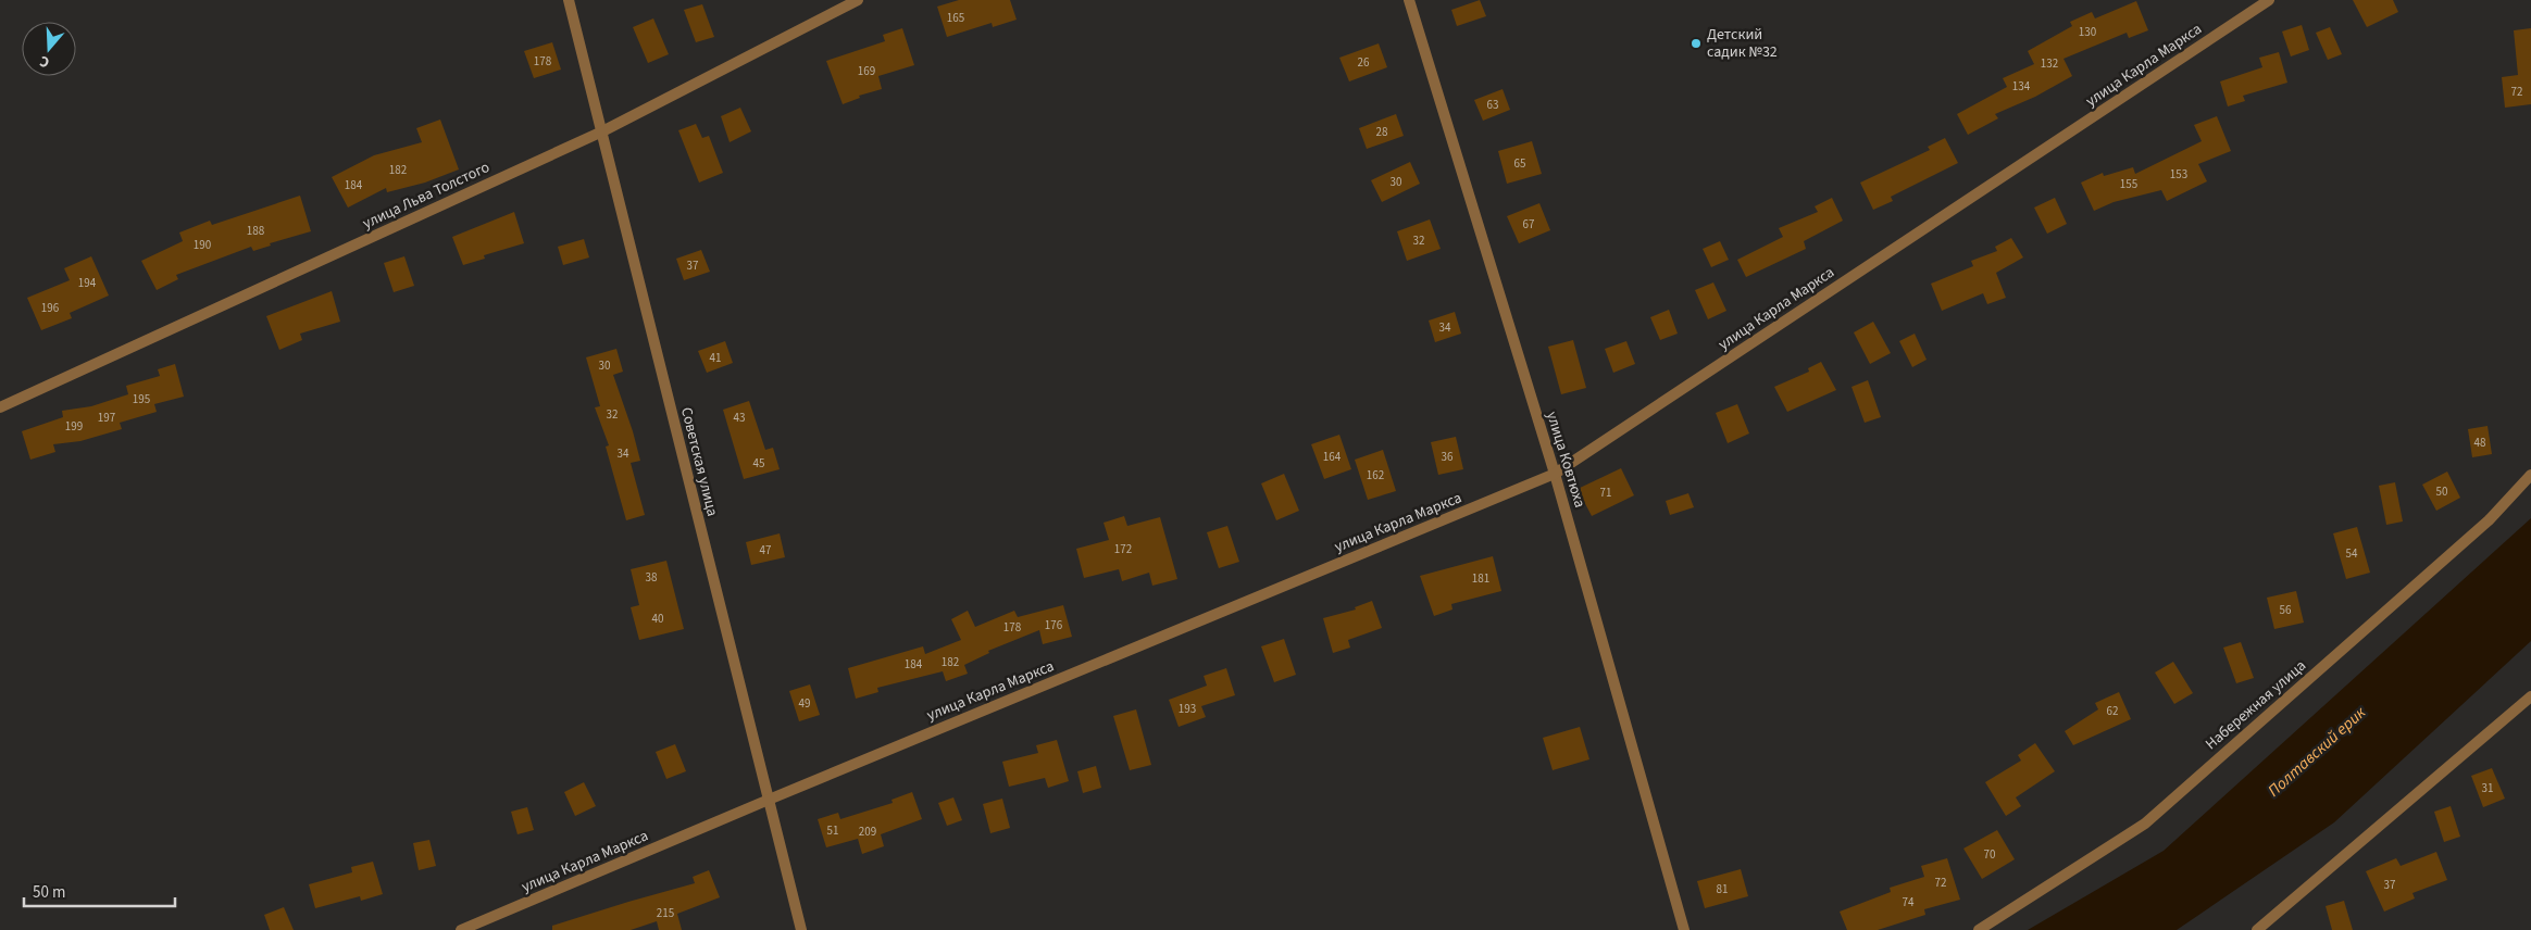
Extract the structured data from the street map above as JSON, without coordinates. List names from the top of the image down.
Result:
{
  "streets": {
    "street": [
      "улица Карла Маркса",
      "улица Льва Толстого",
      "улица Ковтюха",
      "Советская улица",
      "Набережная улица"
    ]
  },
  "crossings": [
    ["улица Карла Маркса", "улица Ковтюха"],
    ["улица Карла Маркса", "Советская улица"],
    ["улица Льва Толстого", "Советская улица"]
  ],
  "water": ["Полтавский ерик"],
  "places": ["Детский садик №32"],
  "house_numbers": [
    "165",
    "130",
    "178",
    "26",
    "132",
    "169",
    "134",
    "72",
    "63",
    "28",
    "65",
    "182",
    "153",
    "30",
    "155",
    "184",
    "67",
    "188",
    "32",
    "190",
    "37",
    "194",
    "196",
    "34",
    "41",
    "30",
    "195",
    "32",
    "197",
    "43",
    "199",
    "48",
    "34",
    "164",
    "36",
    "45",
    "162",
    "50",
    "71",
    "172",
    "47",
    "54",
    "38",
    "181",
    "56",
    "40",
    "176",
    "178",
    "182",
    "184",
    "49",
    "193",
    "62",
    "31",
    "51",
    "209",
    "70",
    "72",
    "37",
    "81",
    "74",
    "215"
  ],
  "scale_bar": "50 m",
  "north": "bottom"
}
